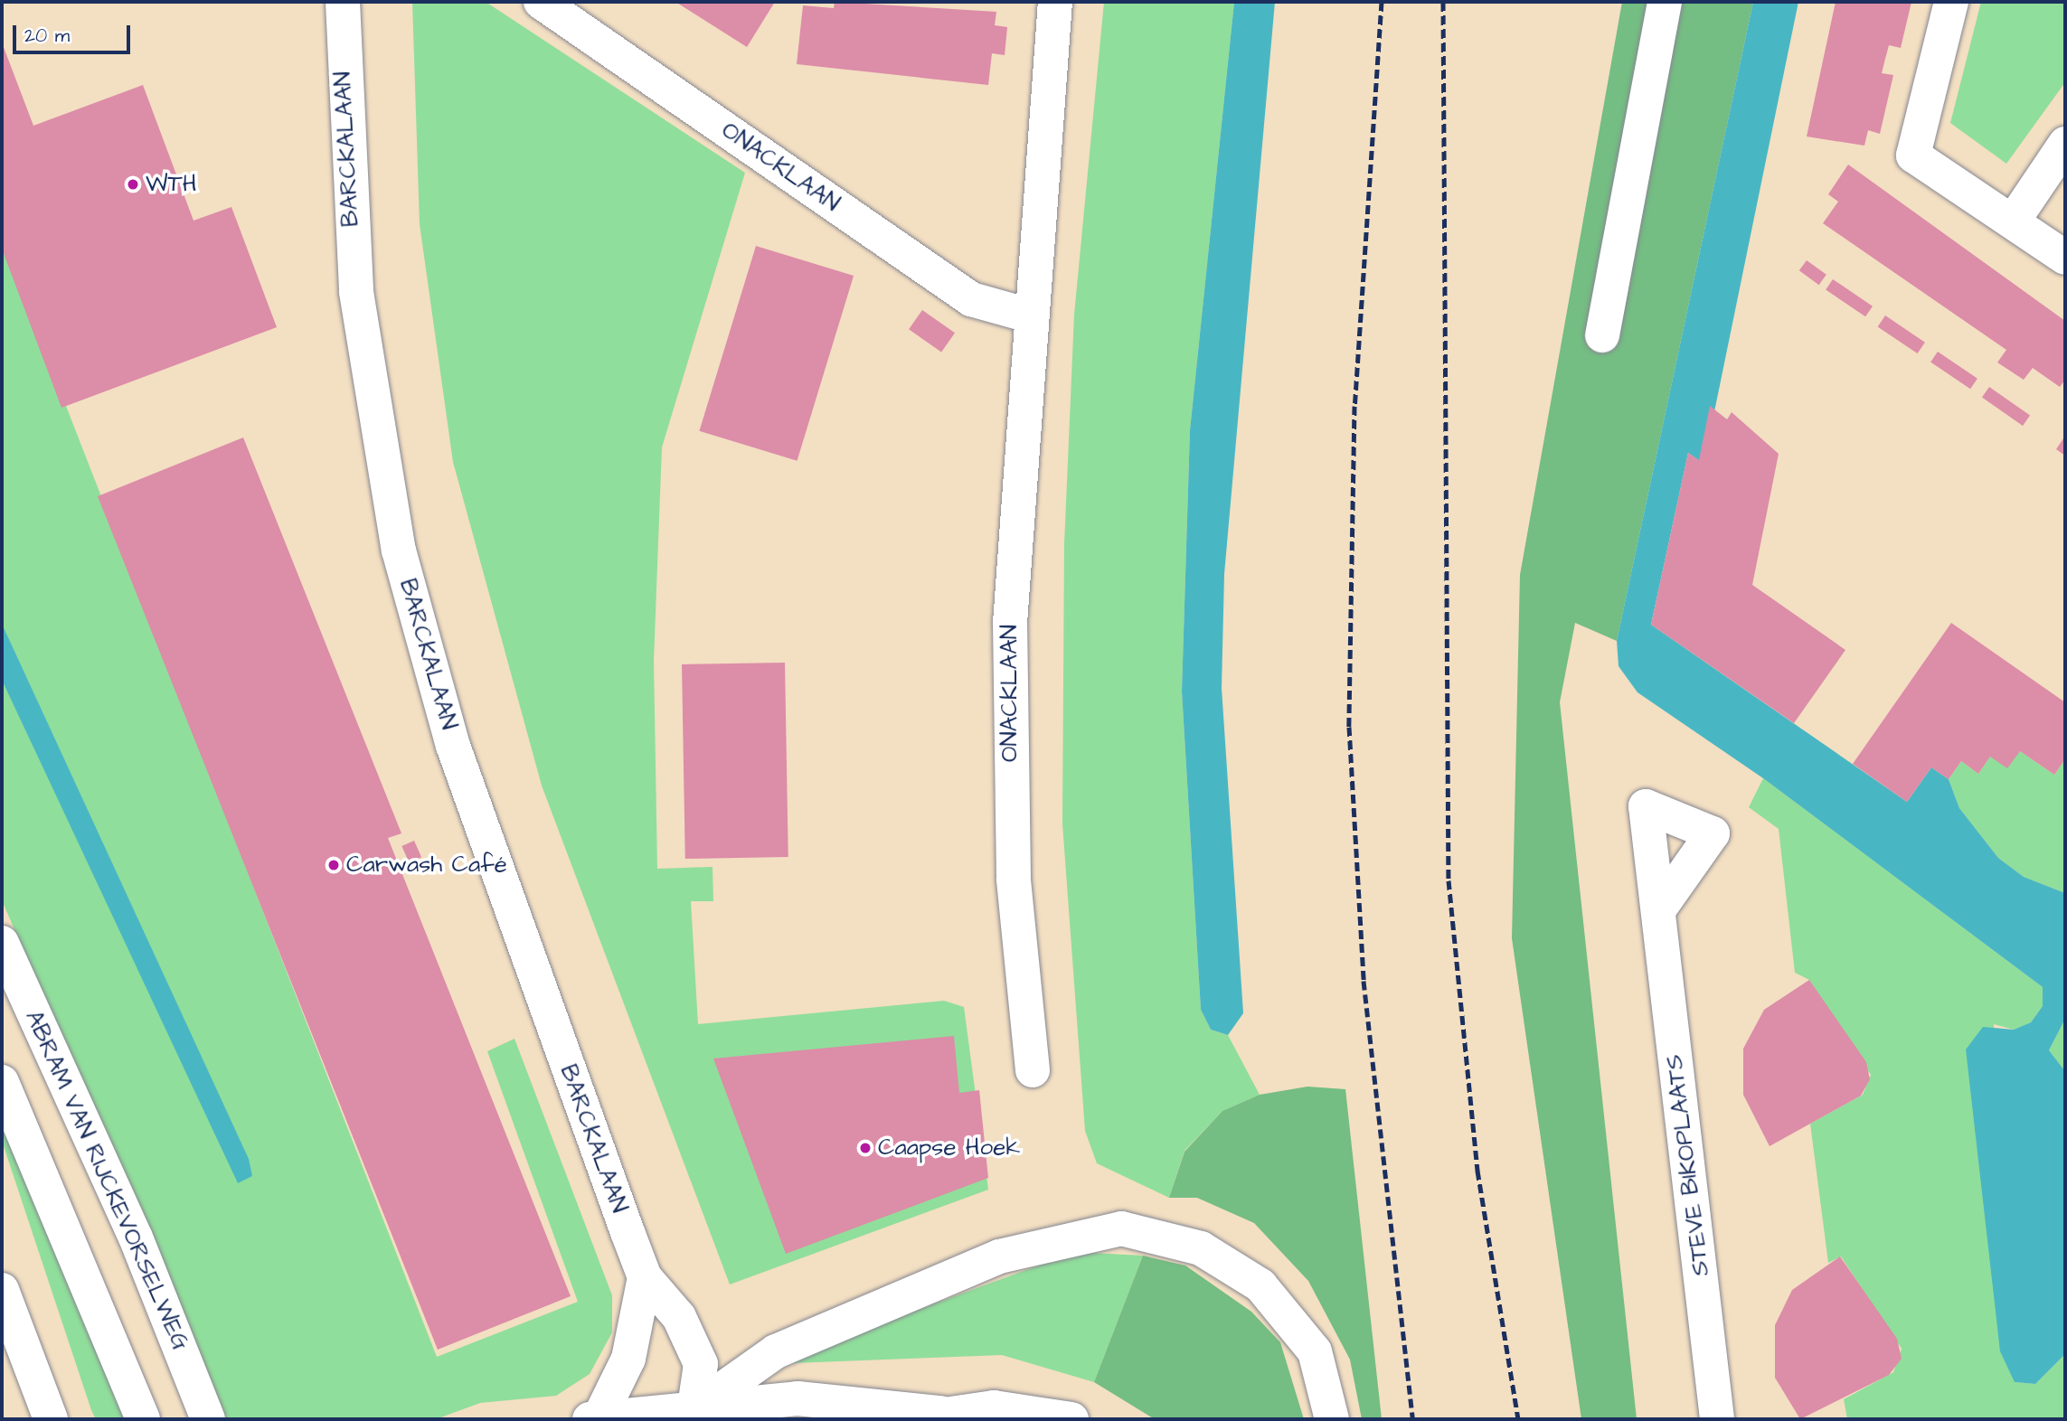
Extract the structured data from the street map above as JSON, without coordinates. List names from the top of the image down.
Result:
{
  "streets": {
    "main road": [
      "BARCKALAAN",
      "ONACKLAAN",
      "STEVE BIKOPLAATS",
      "ABRAM VAN RIJCKEVORSELWEG"
    ]
  },
  "places": ["WTH", "Carwash Café", "Caapse Hoek"],
  "scale_bar": "20 m"
}
